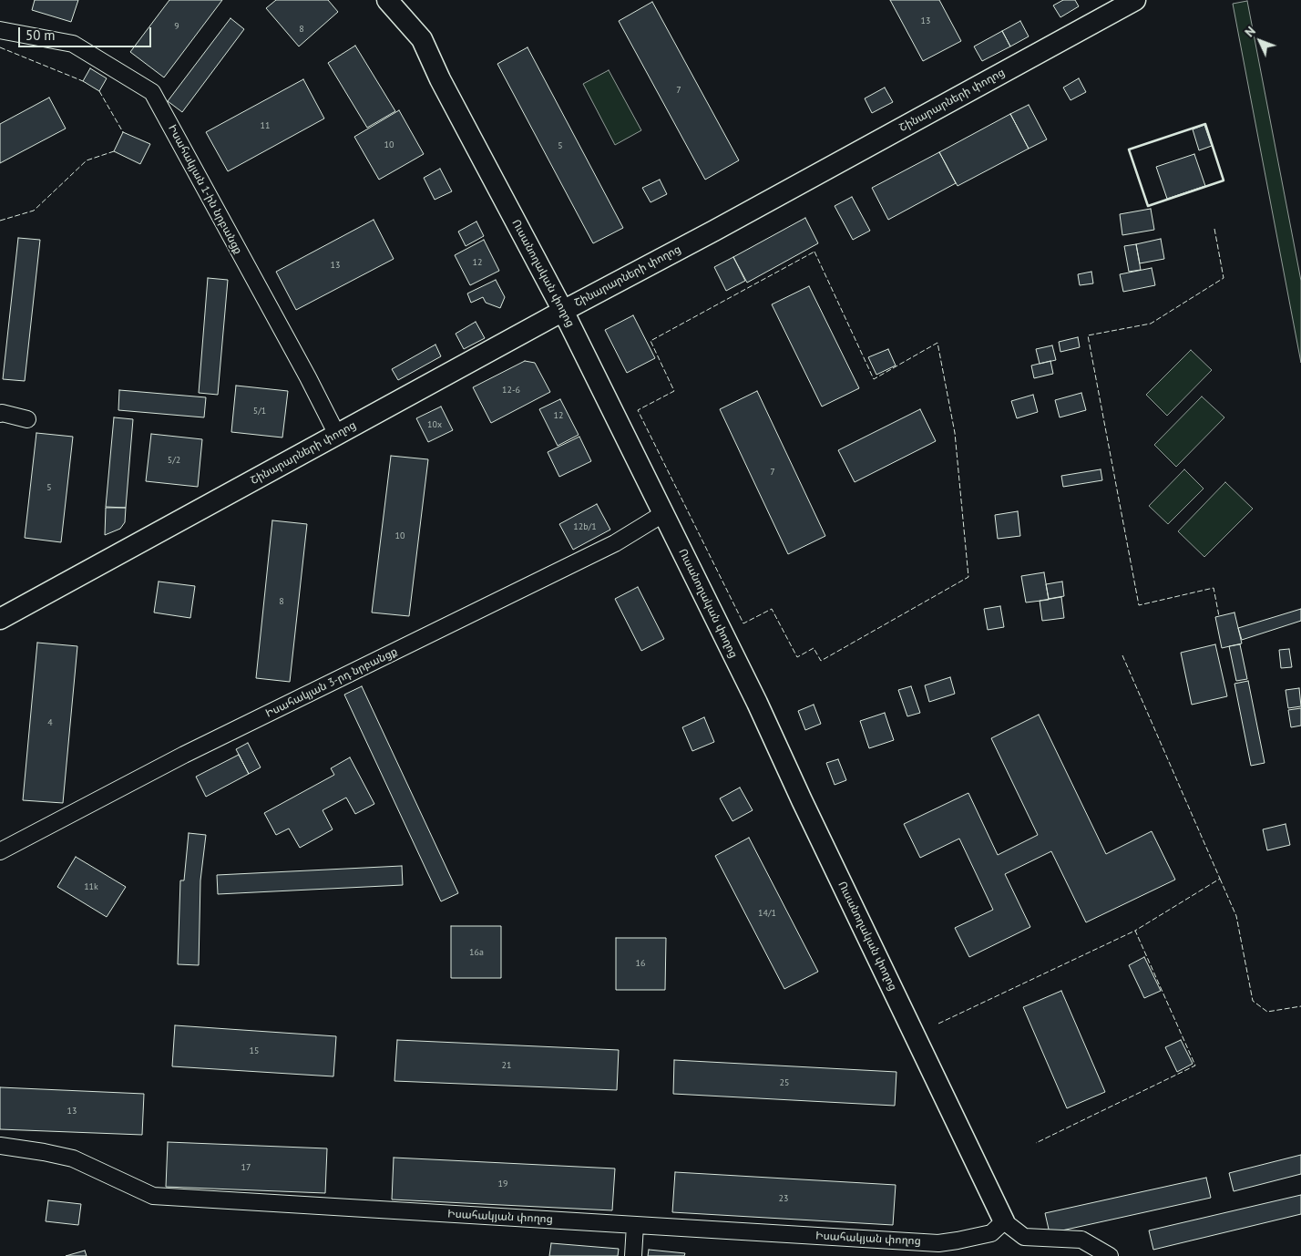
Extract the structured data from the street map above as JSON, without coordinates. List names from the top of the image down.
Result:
{
  "streets": {
    "street": [
      "Շինարարների փողոց",
      "Իսահակյան 1-ին նրբանցք",
      "Ուսանողական փողոց",
      "Իսահակյան 3-րդ նրբանցք",
      "Իսահակյան փողոց"
    ]
  },
  "crossings": [
    ["Շինարարների փողոց", "Իսահակյան 1-ին նրբանցք"],
    ["Շինարարների փողոց", "Ուսանողական փողոց"],
    ["Ուսանողական փողոց", "Իսահակյան 3-րդ նրբանցք"],
    ["Ուսանողական փողոց", "Իսահակյան փողոց"]
  ],
  "house_numbers": [
    "13",
    "9",
    "8",
    "7",
    "11",
    "10",
    "5",
    "12",
    "13",
    "12-6",
    "5/1",
    "12",
    "10x",
    "5/2",
    "7",
    "5",
    "12b/1",
    "10",
    "8",
    "4",
    "11k",
    "14/1",
    "16a",
    "16",
    "15",
    "21",
    "25",
    "13",
    "17",
    "19",
    "23"
  ],
  "scale_bar": "50 m",
  "north": "top left"
}
